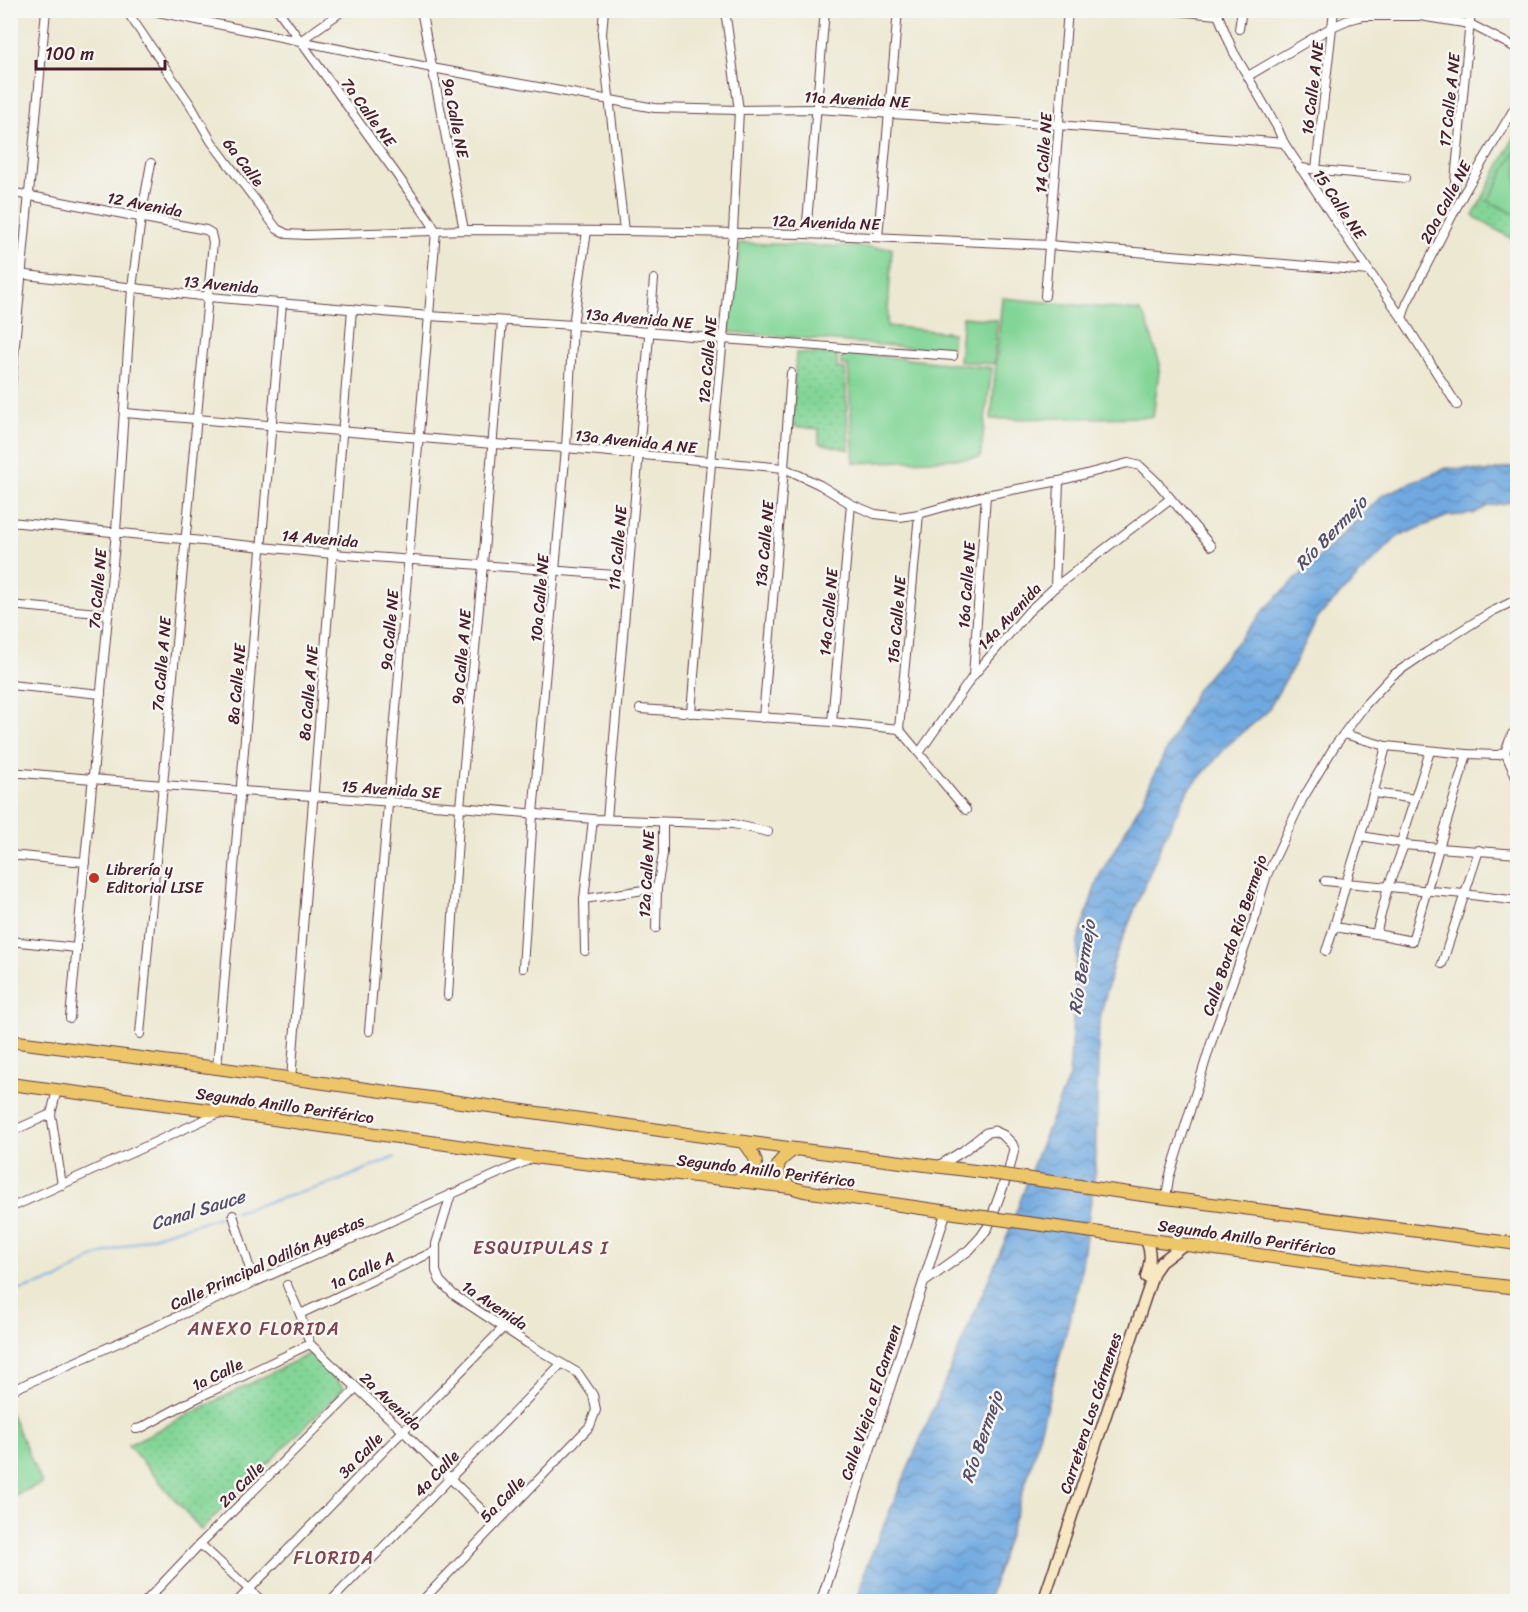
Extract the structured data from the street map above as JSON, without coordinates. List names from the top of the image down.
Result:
{
  "streets": {
    "main road": ["Segundo Anillo Periférico", "Carretera Los Cármenes"],
    "street": [
      "16 Calle A NE",
      "11a Avenida NE",
      "17 Calle A NE",
      "7a Calle NE",
      "9a Calle NE",
      "14 Calle NE",
      "6a Calle",
      "20a Calle NE",
      "12 Avenida",
      "15 Calle NE",
      "12a Avenida NE",
      "13 Avenida",
      "13a Avenida NE",
      "12a Calle NE",
      "13a Avenida A NE",
      "14 Avenida",
      "13a Calle NE",
      "11a Calle NE",
      "16a Calle NE",
      "10a Calle NE",
      "14a Calle NE",
      "14a Avenida",
      "15a Calle NE",
      "9a Calle A NE",
      "7a Calle A NE",
      "8a Calle NE",
      "8a Calle A NE",
      "15 Avenida SE",
      "Calle Bordo Río Bermejo",
      "Calle Principal Odilón Ayestas",
      "1a Calle A",
      "1a Avenida",
      "1a Calle",
      "2a Avenida",
      "Calle Vieja a El Carmen",
      "3a Calle",
      "4a Calle",
      "2a Calle",
      "5a Calle"
    ]
  },
  "crossings": [
    ["11a Avenida NE", "7a Calle NE"],
    ["11a Avenida NE", "9a Calle NE"],
    ["11a Avenida NE", "14 Calle NE"],
    ["11a Avenida NE", "15 Calle NE"],
    ["11a Avenida NE", "12a Calle NE"],
    ["7a Calle NE", "9a Calle NE"],
    ["7a Calle NE", "12 Avenida"],
    ["7a Calle NE", "12a Avenida NE"],
    ["7a Calle NE", "13 Avenida"],
    ["7a Calle NE", "13a Avenida A NE"],
    ["7a Calle NE", "14 Avenida"],
    ["7a Calle NE", "15 Avenida SE"],
    ["9a Calle NE", "12a Avenida NE"],
    ["9a Calle NE", "13 Avenida"],
    ["9a Calle NE", "13a Avenida NE"],
    ["9a Calle NE", "13a Avenida A NE"],
    ["9a Calle NE", "14 Avenida"],
    ["9a Calle NE", "15 Avenida SE"],
    ["14 Calle NE", "12a Avenida NE"],
    ["6a Calle", "12a Avenida NE"],
    ["20a Calle NE", "15 Calle NE"],
    ["12 Avenida", "13 Avenida"],
    ["12 Avenida", "7a Calle A NE"],
    ["15 Calle NE", "12a Avenida NE"],
    ["12a Avenida NE", "12a Calle NE"],
    ["12a Avenida NE", "10a Calle NE"],
    ["13 Avenida", "13a Avenida NE"],
    ["13 Avenida", "7a Calle A NE"],
    ["13 Avenida", "8a Calle NE"],
    ["13 Avenida", "8a Calle A NE"],
    ["13a Avenida NE", "12a Calle NE"],
    ["13a Avenida NE", "11a Calle NE"],
    ["13a Avenida NE", "10a Calle NE"],
    ["13a Avenida NE", "9a Calle A NE"],
    ["12a Calle NE", "13a Avenida A NE"],
    ["12a Calle NE", "15 Avenida SE"],
    ["13a Avenida A NE", "13a Calle NE"],
    ["13a Avenida A NE", "11a Calle NE"],
    ["13a Avenida A NE", "16a Calle NE"],
    ["13a Avenida A NE", "10a Calle NE"],
    ["13a Avenida A NE", "14a Calle NE"],
    ["13a Avenida A NE", "14a Avenida"],
    ["13a Avenida A NE", "15a Calle NE"],
    ["13a Avenida A NE", "9a Calle A NE"],
    ["13a Avenida A NE", "7a Calle A NE"],
    ["13a Avenida A NE", "8a Calle NE"],
    ["13a Avenida A NE", "8a Calle A NE"],
    ["14 Avenida", "11a Calle NE"],
    ["14 Avenida", "10a Calle NE"],
    ["14 Avenida", "9a Calle A NE"],
    ["14 Avenida", "7a Calle A NE"],
    ["14 Avenida", "8a Calle NE"],
    ["14 Avenida", "8a Calle A NE"],
    ["11a Calle NE", "15 Avenida SE"],
    ["16a Calle NE", "14a Avenida"],
    ["10a Calle NE", "15 Avenida SE"],
    ["9a Calle A NE", "15 Avenida SE"],
    ["7a Calle A NE", "15 Avenida SE"],
    ["8a Calle NE", "15 Avenida SE"],
    ["8a Calle NE", "Segundo Anillo Periférico"],
    ["8a Calle A NE", "15 Avenida SE"],
    ["8a Calle A NE", "Segundo Anillo Periférico"],
    ["Calle Bordo Río Bermejo", "Segundo Anillo Periférico"],
    ["Segundo Anillo Periférico", "Calle Principal Odilón Ayestas"],
    ["Segundo Anillo Periférico", "Calle Vieja a El Carmen"],
    ["Segundo Anillo Periférico", "Carretera Los Cármenes"],
    ["Calle Principal Odilón Ayestas", "1a Avenida"],
    ["1a Calle A", "1a Avenida"],
    ["1a Calle A", "2a Avenida"],
    ["1a Avenida", "3a Calle"],
    ["1a Avenida", "4a Calle"],
    ["1a Avenida", "5a Calle"],
    ["1a Calle", "2a Avenida"],
    ["2a Avenida", "3a Calle"],
    ["2a Avenida", "4a Calle"],
    ["2a Avenida", "2a Calle"],
    ["2a Avenida", "5a Calle"]
  ],
  "districts": ["ESQUIPULAS I", "ANEXO FLORIDA", "FLORIDA"],
  "water": ["Río Bermejo", "Canal Sauce"],
  "places": ["Librería y Editorial LISE"],
  "scale_bar": "100 m"
}
